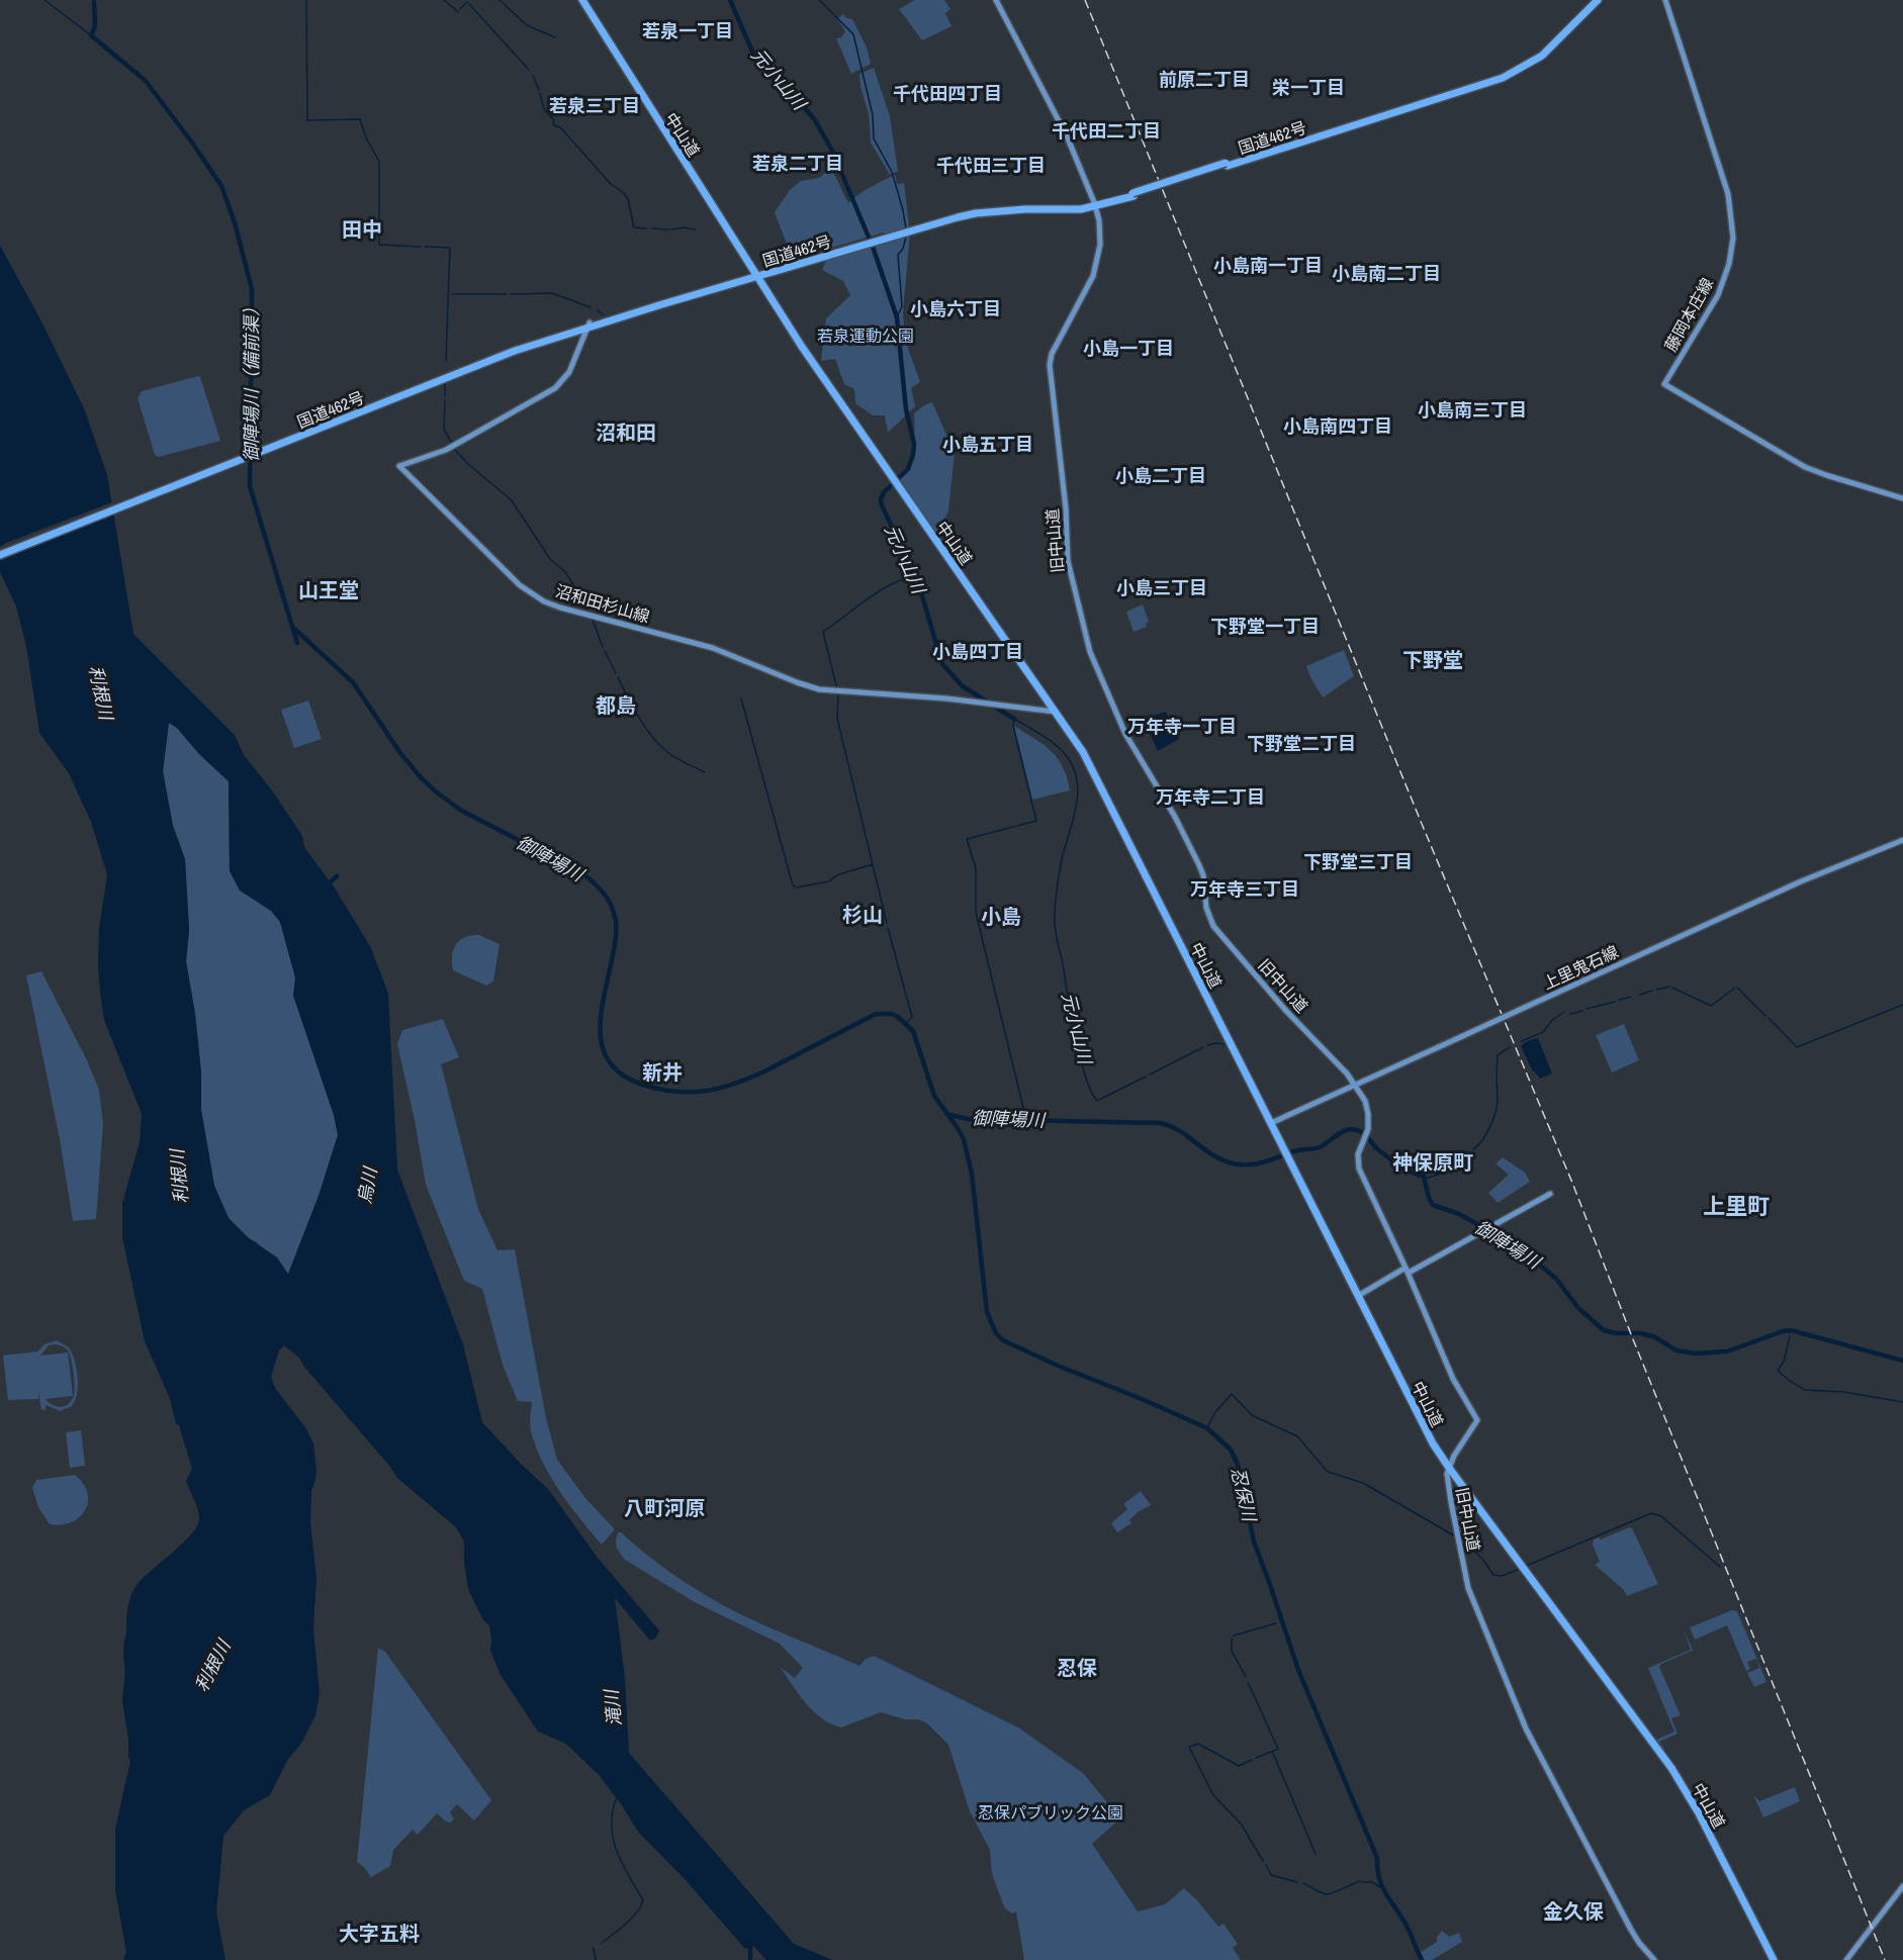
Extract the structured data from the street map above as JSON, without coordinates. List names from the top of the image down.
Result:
{
  "streets": {
    "highway": ["中山道", "国道462号"],
    "main road": [
      "藤岡本庄線",
      "旧中山道",
      "沼和田杉山線",
      "上里鬼石線"
    ]
  },
  "crossings": [
    ["中山道", "国道462号"],
    ["中山道", "旧中山道"],
    ["中山道", "沼和田杉山線"],
    ["中山道", "上里鬼石線"],
    ["国道462号", "旧中山道"],
    ["国道462号", "沼和田杉山線"],
    ["旧中山道", "上里鬼石線"]
  ],
  "districts": [
    "若泉一丁目",
    "前原二丁目",
    "栄一丁目",
    "千代田四丁目",
    "若泉三丁目",
    "千代田二丁目",
    "若泉二丁目",
    "千代田三丁目",
    "田中",
    "小島南一丁目",
    "小島南二丁目",
    "小島六丁目",
    "小島一丁目",
    "小島南三丁目",
    "小島南四丁目",
    "沼和田",
    "小島五丁目",
    "小島二丁目",
    "小島三丁目",
    "山王堂",
    "下野堂一丁目",
    "小島四丁目",
    "下野堂",
    "都島",
    "万年寺一丁目",
    "下野堂二丁目",
    "万年寺二丁目",
    "下野堂三丁目",
    "万年寺三丁目",
    "杉山",
    "小島",
    "新井",
    "神保原町",
    "上里町",
    "八町河原",
    "忍保",
    "金久保",
    "大字五料"
  ],
  "water": [
    "元小山川",
    "御陣場川（備前渠）",
    "利根川",
    "御陣場川",
    "烏川",
    "忍保川",
    "滝川"
  ],
  "parks": ["若泉運動公園", "忍保パブリック公園"]
}
